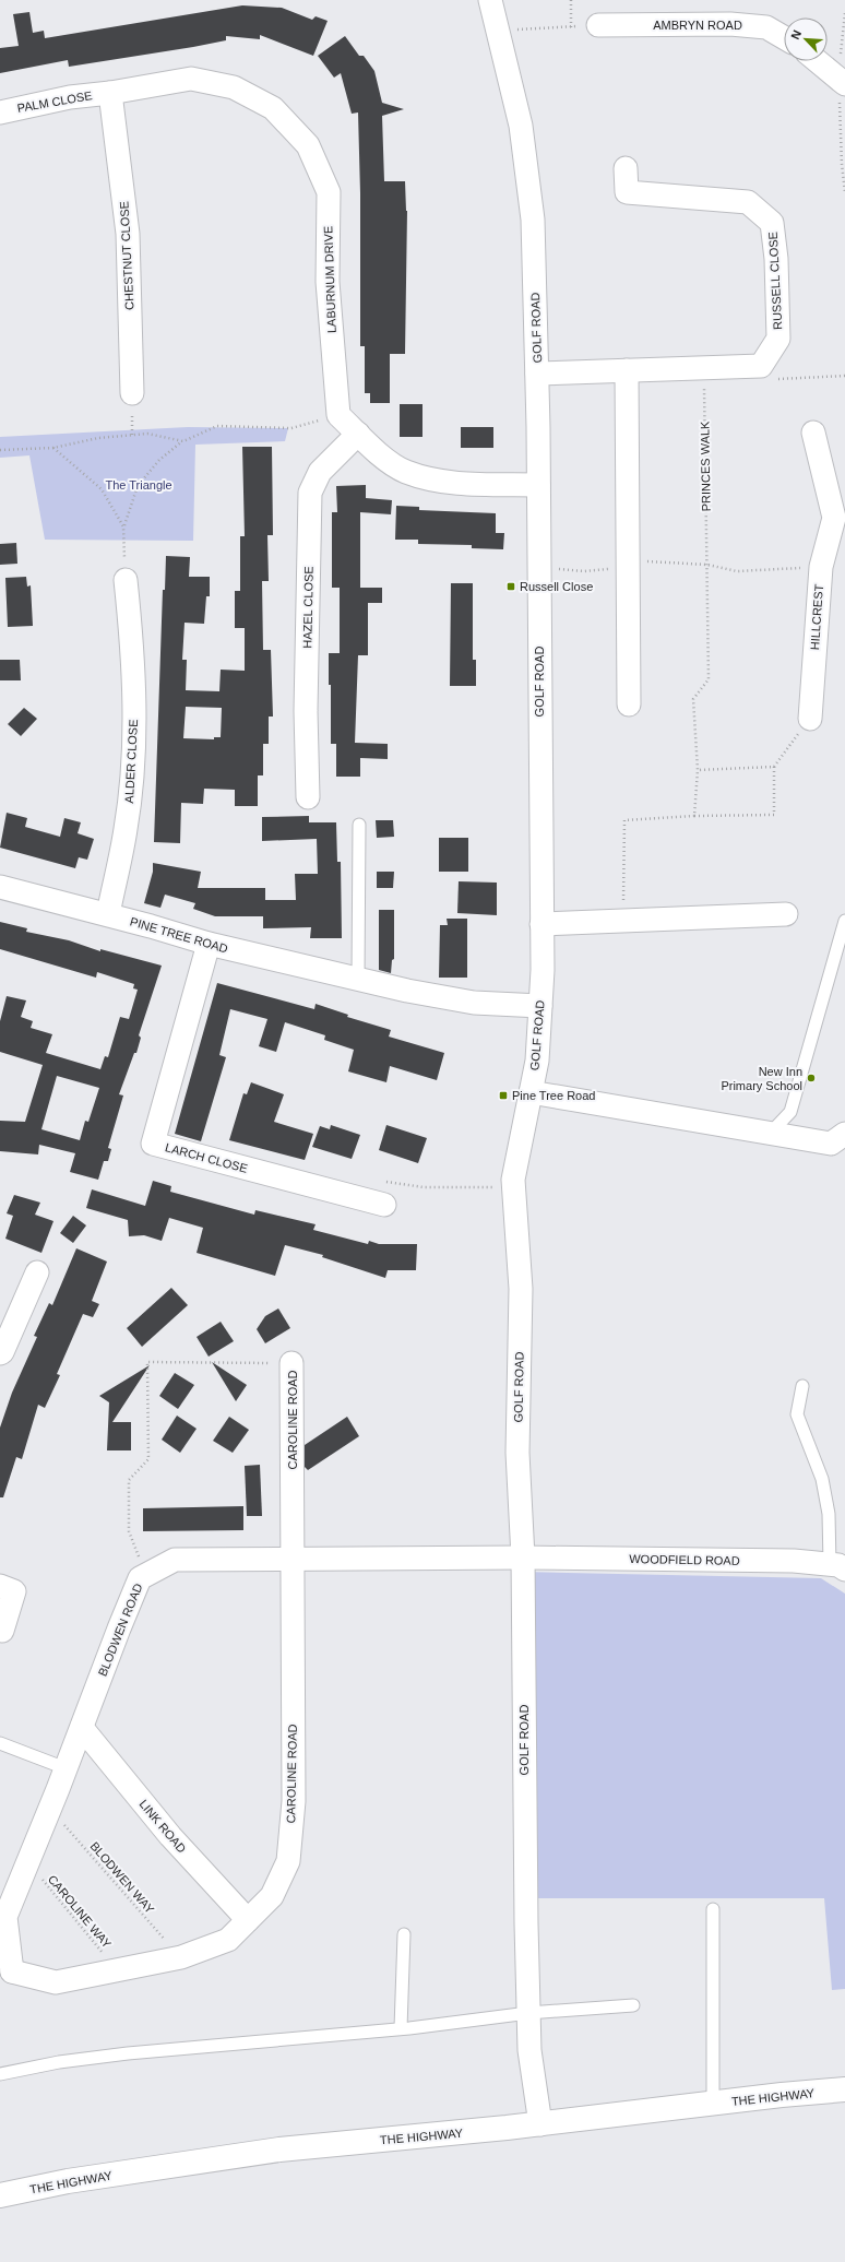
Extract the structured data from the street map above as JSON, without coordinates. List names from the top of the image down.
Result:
{
  "streets": {
    "street": [
      "AMBRYN ROAD",
      "PALM CLOSE",
      "CHESTNUT CLOSE",
      "LABURNUM DRIVE",
      "RUSSELL CLOSE",
      "GOLF ROAD",
      "HAZEL CLOSE",
      "HILLCREST",
      "ALDER CLOSE",
      "PINE TREE ROAD",
      "LARCH CLOSE",
      "CAROLINE ROAD",
      "WOODFIELD ROAD",
      "BLODWEN ROAD",
      "LINK ROAD",
      "THE HIGHWAY"
    ],
    "path": ["PRINCES WALK", "BLODWEN WAY", "CAROLINE WAY"]
  },
  "crossings": [
    ["PALM CLOSE", "CHESTNUT CLOSE"],
    ["PALM CLOSE", "LABURNUM DRIVE"],
    ["CHESTNUT CLOSE", "LABURNUM DRIVE"],
    ["RUSSELL CLOSE", "GOLF ROAD"],
    ["RUSSELL CLOSE", "PRINCES WALK"],
    ["GOLF ROAD", "PINE TREE ROAD"],
    ["GOLF ROAD", "WOODFIELD ROAD"],
    ["GOLF ROAD", "BLODWEN ROAD"],
    ["GOLF ROAD", "THE HIGHWAY"],
    ["ALDER CLOSE", "PINE TREE ROAD"],
    ["PINE TREE ROAD", "LARCH CLOSE"],
    ["CAROLINE ROAD", "BLODWEN ROAD"],
    ["CAROLINE ROAD", "LINK ROAD"],
    ["CAROLINE ROAD", "BLODWEN WAY"],
    ["CAROLINE ROAD", "CAROLINE WAY"],
    ["WOODFIELD ROAD", "BLODWEN ROAD"],
    ["BLODWEN ROAD", "LINK ROAD"],
    ["BLODWEN ROAD", "BLODWEN WAY"],
    ["BLODWEN ROAD", "CAROLINE WAY"]
  ],
  "parks": ["The Triangle"],
  "places": {
    "transit": ["Russell Close", "Pine Tree Road"],
    "other": ["New Inn Primary School"]
  },
  "north": "top left"
}
